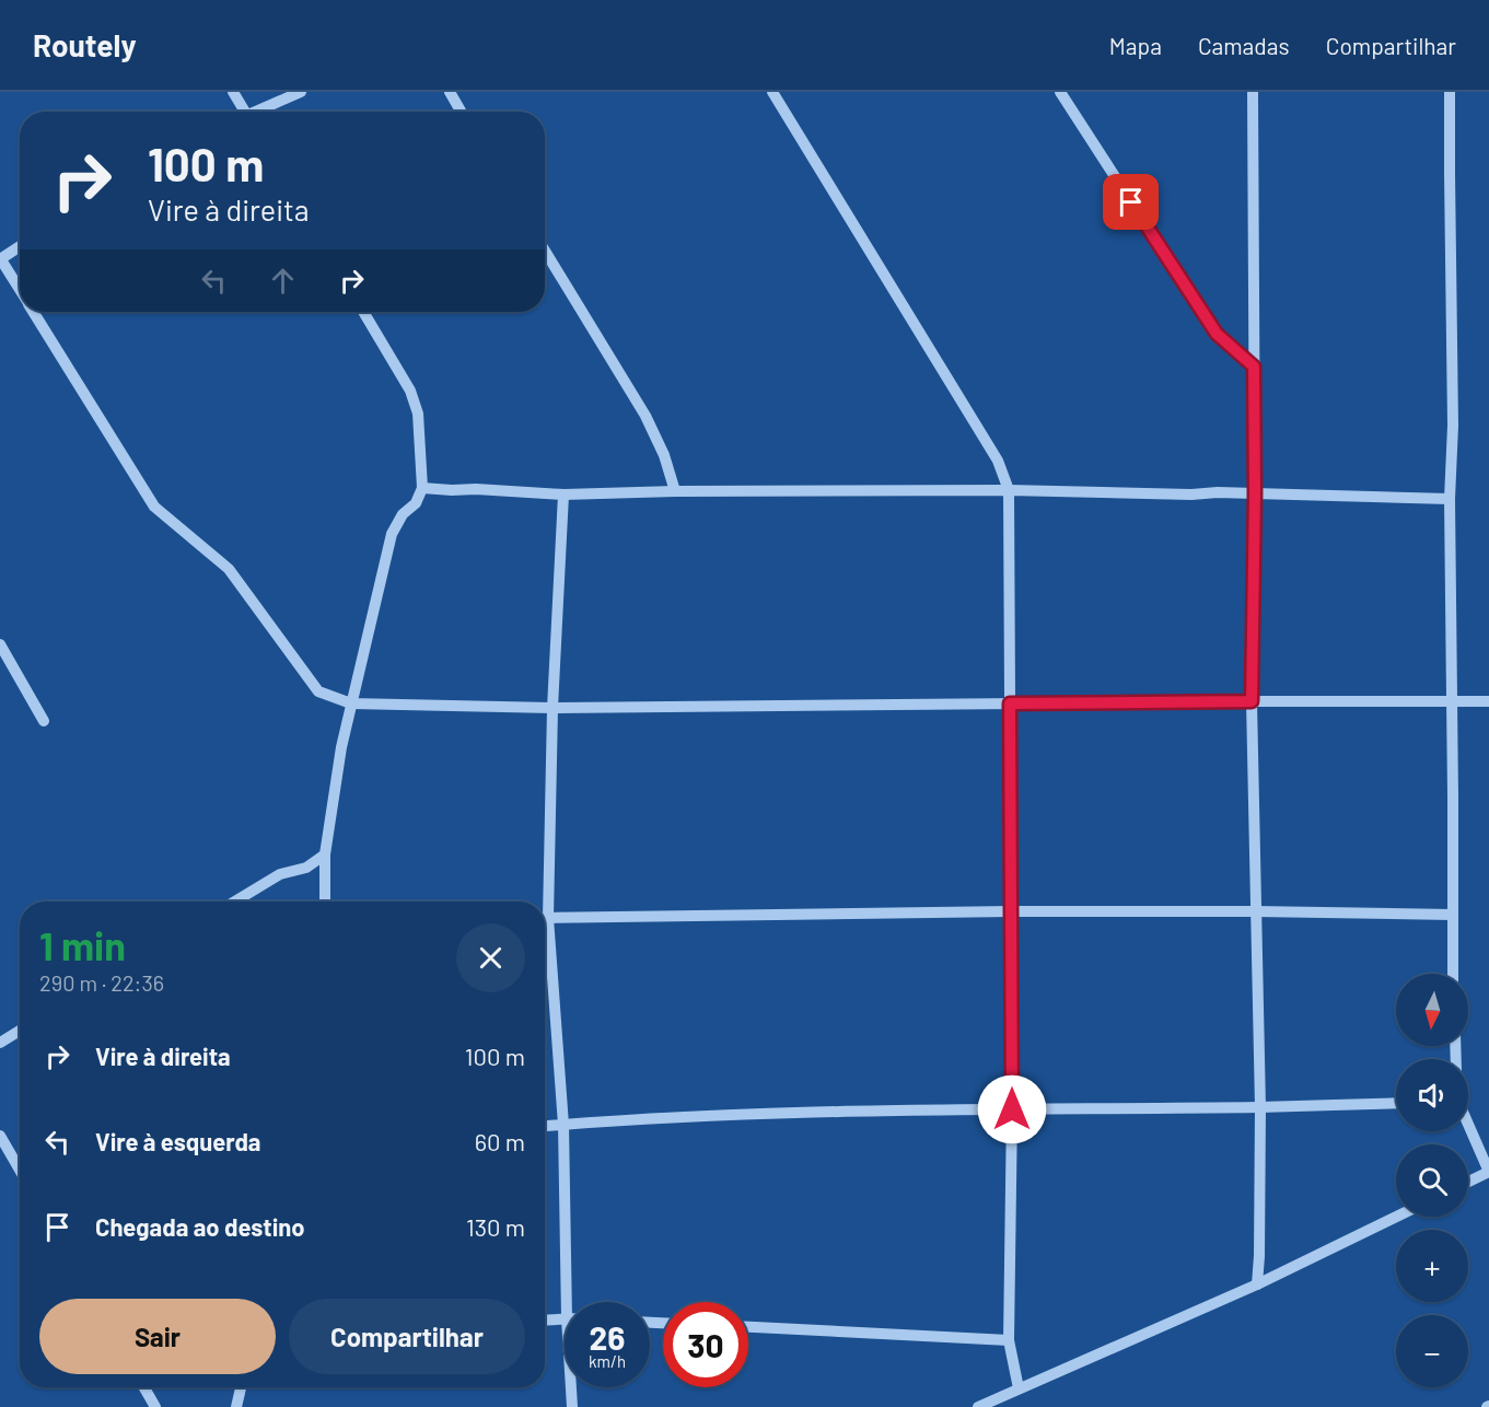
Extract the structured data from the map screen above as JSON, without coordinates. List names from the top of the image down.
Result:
{
  "north": "bottom",
  "page": {
    "header": "Routely",
    "nav": ["Mapa", "Camadas", "Compartilhar"],
    "turn": ["100 m", "Vire à direita"],
    "heading": ["1 min", "290 m · 22:36"],
    "map_buttons": ["+", "−"],
    "list": [
      {
        "name": "Vire à direita",
        "value": "100 m"
      },
      {
        "name": "Vire à esquerda",
        "value": "60 m"
      },
      {
        "name": "Chegada ao destino",
        "value": "130 m"
      }
    ],
    "buttons": ["Sair", "Compartilhar"],
    "speed": "26 km/h",
    "limit": "30"
  }
}
